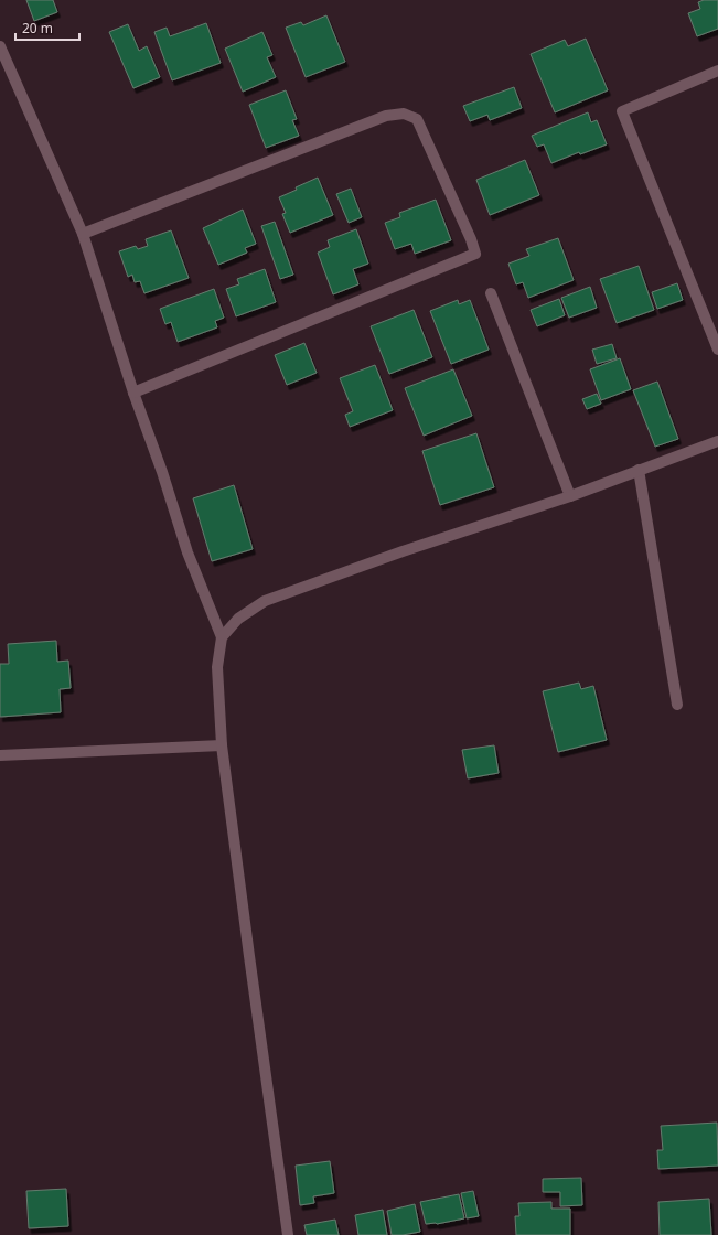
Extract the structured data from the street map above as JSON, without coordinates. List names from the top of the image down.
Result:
{
  "scale_bar": "20 m"
}
